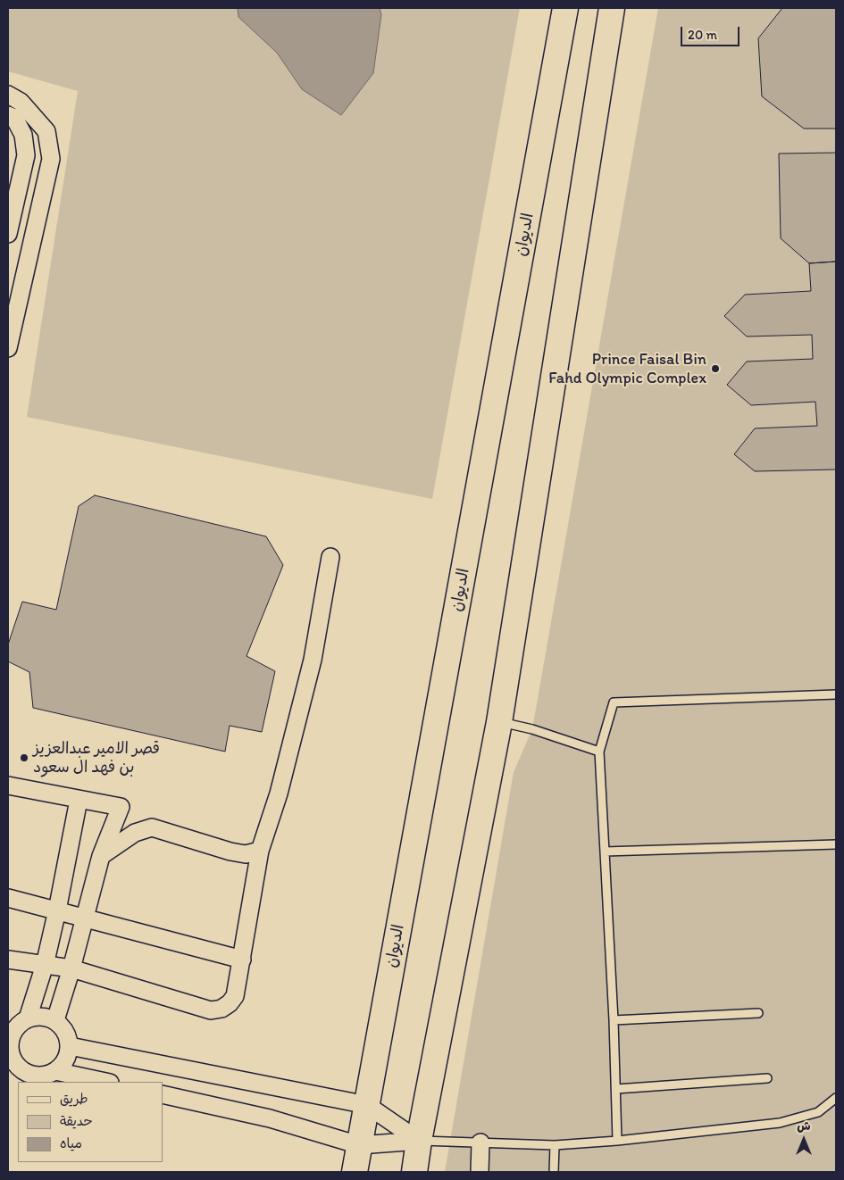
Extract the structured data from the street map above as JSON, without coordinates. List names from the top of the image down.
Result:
{
  "streets": {
    "main road": ["الديوان"]
  },
  "places": ["Prince Faisal Bin Fahd Olympic Complex", "قصر الامير عبدالعزيز بن فهد ال سعود"],
  "legend": ["طريق", "حديقة", "مياه"],
  "scale_bar": "20 m",
  "north": "top"
}
